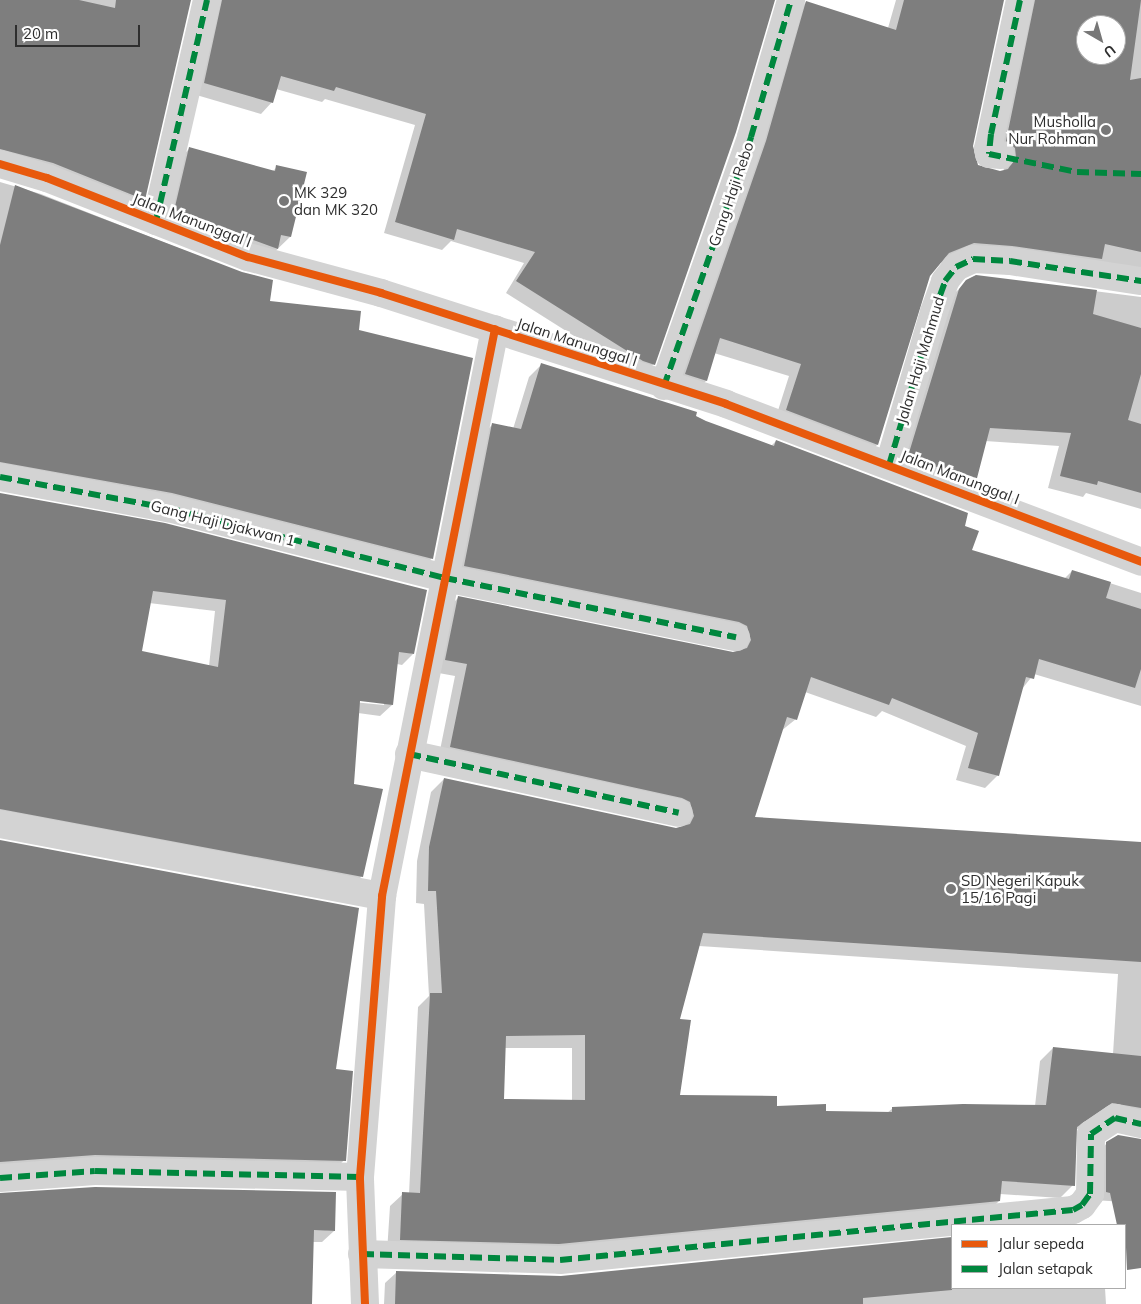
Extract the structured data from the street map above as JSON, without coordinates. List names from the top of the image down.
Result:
{
  "streets": {
    "street": [
      "Gang Haji Rebo",
      "Jalan Manunggal I",
      "Jalan Haji Mahmud",
      "Gang Haji Djakwan 1"
    ]
  },
  "crossings": [
    ["Gang Haji Rebo", "Jalan Manunggal I"],
    ["Jalan Manunggal I", "Jalan Haji Mahmud"]
  ],
  "places": ["Musholla Nur Rohman", "MK 329 dan MK 320", "SD Negeri Kapuk 15/16 Pagi"],
  "legend": ["Jalur sepeda", "Jalan setapak"],
  "scale_bar": "20 m",
  "north": "bottom right"
}
